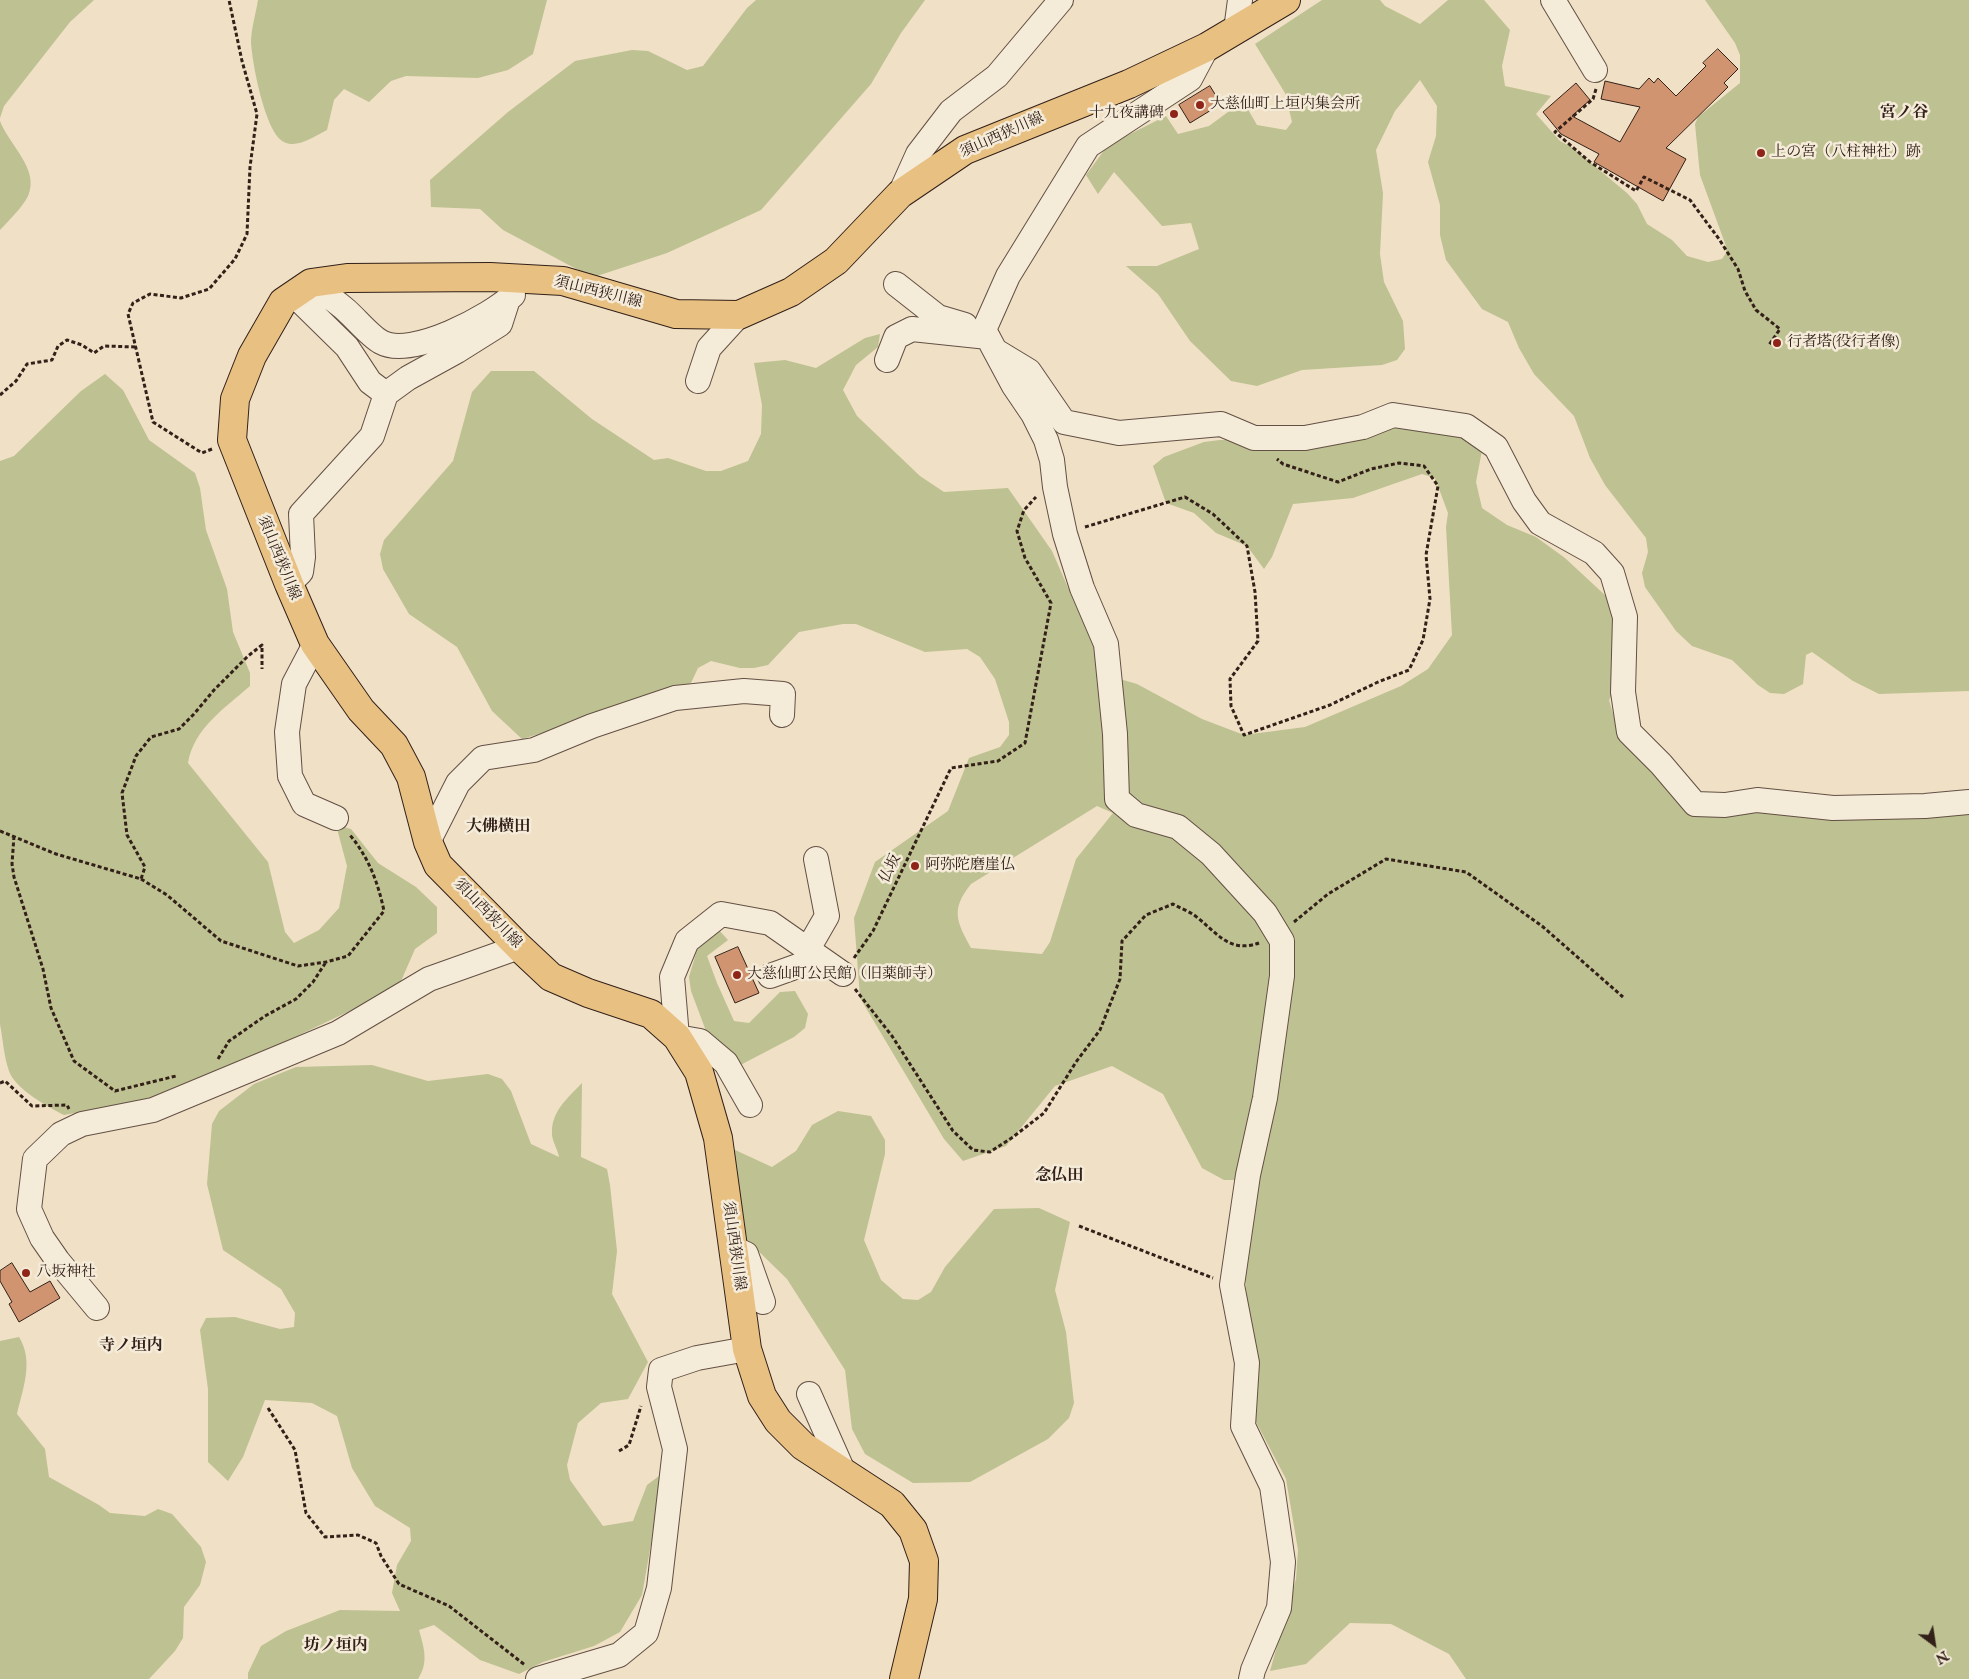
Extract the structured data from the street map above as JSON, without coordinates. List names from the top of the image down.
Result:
{
  "streets": {
    "main road": ["須山西狭川線"],
    "path": ["仏坂"]
  },
  "districts": [
    "宮ノ谷",
    "大佛横田",
    "念仏田",
    "寺ノ垣内",
    "坊ノ垣内"
  ],
  "places": [
    "大慈仙町上垣内集会所",
    "十九夜講碑",
    "上の宮（八柱神社）跡",
    "行者塔(役行者像)",
    "阿弥陀磨崖仏",
    "大慈仙町公民館（旧薬師寺）",
    "八坂神社"
  ],
  "north": "bottom right"
}
